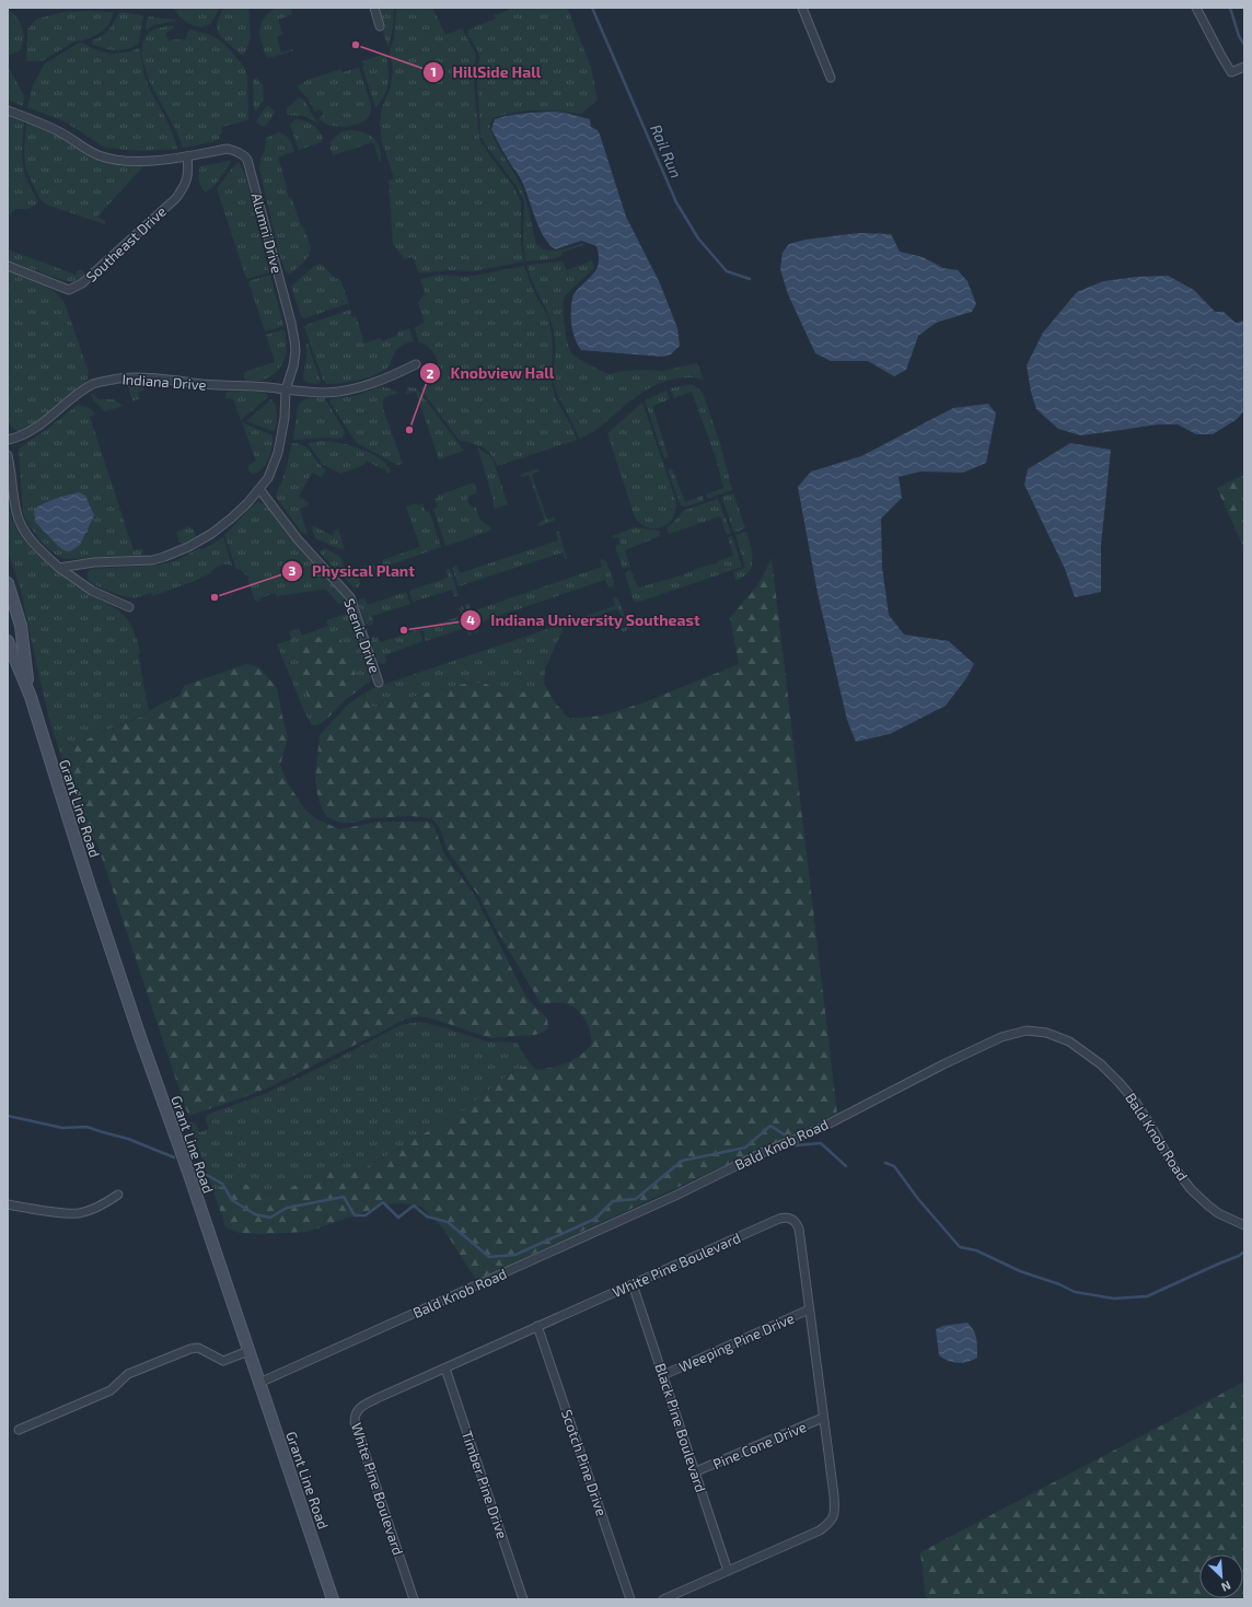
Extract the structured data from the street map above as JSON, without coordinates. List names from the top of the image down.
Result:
{
  "streets": {
    "main road": ["Grant Line Road"],
    "street": [
      "Alumni Drive",
      "Southeast Drive",
      "Indiana Drive",
      "Scenic Drive",
      "Bald Knob Road",
      "White Pine Boulevard",
      "Weeping Pine Drive",
      "Black Pine Boulevard",
      "Pine Cone Drive",
      "Scotch Pine Drive",
      "Timber Pine Drive"
    ]
  },
  "crossings": [
    ["Alumni Drive", "Southeast Drive"],
    ["Alumni Drive", "Indiana Drive"],
    ["Alumni Drive", "Scenic Drive"],
    ["Grant Line Road", "Bald Knob Road"],
    ["White Pine Boulevard", "Weeping Pine Drive"],
    ["White Pine Boulevard", "Black Pine Boulevard"],
    ["White Pine Boulevard", "Pine Cone Drive"],
    ["White Pine Boulevard", "Scotch Pine Drive"],
    ["White Pine Boulevard", "Timber Pine Drive"],
    ["Weeping Pine Drive", "Black Pine Boulevard"],
    ["Black Pine Boulevard", "Pine Cone Drive"]
  ],
  "water": ["Rail Run"],
  "places": [
    "HillSide Hall",
    "Knobview Hall",
    "Physical Plant",
    "Indiana University Southeast"
  ],
  "north": "bottom right"
}
